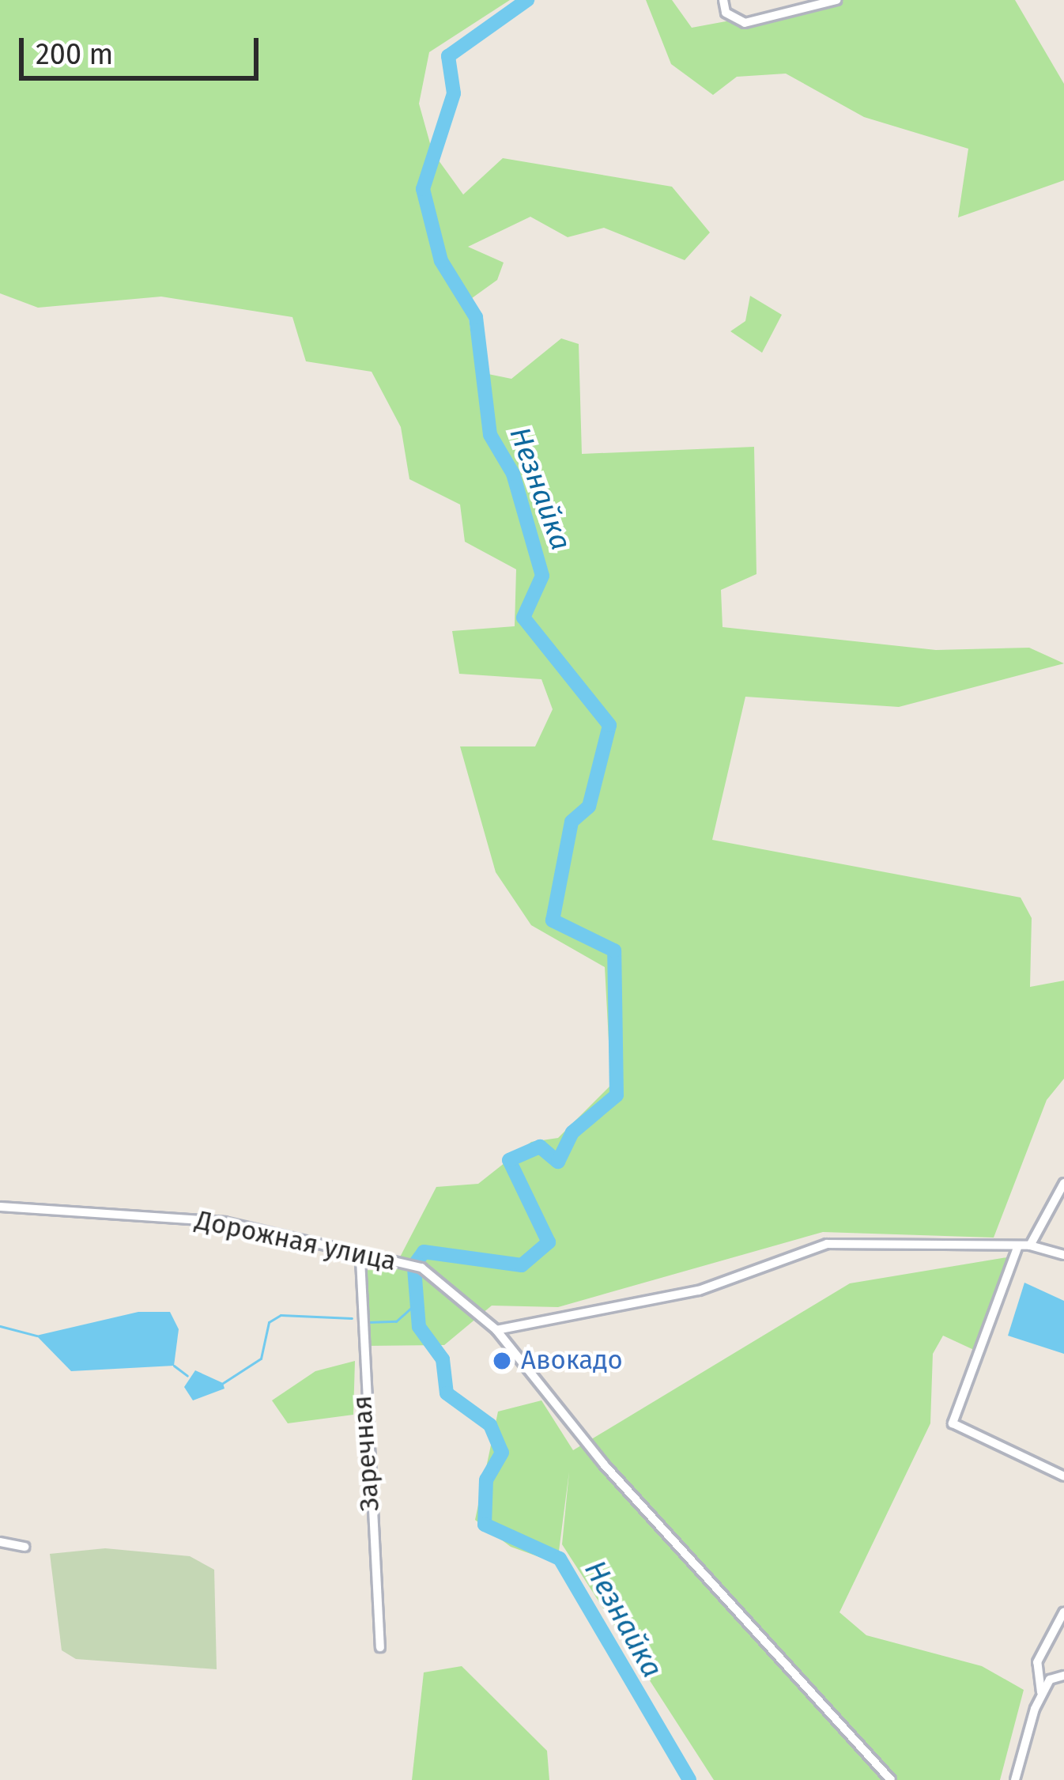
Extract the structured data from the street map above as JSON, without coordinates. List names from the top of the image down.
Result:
{
  "streets": {
    "street": ["Дорожная улица", "Заречная"]
  },
  "crossings": [
    ["Дорожная улица", "Заречная"]
  ],
  "water": ["Незнайка"],
  "places": ["Авокадо"],
  "scale_bar": "200 m"
}
